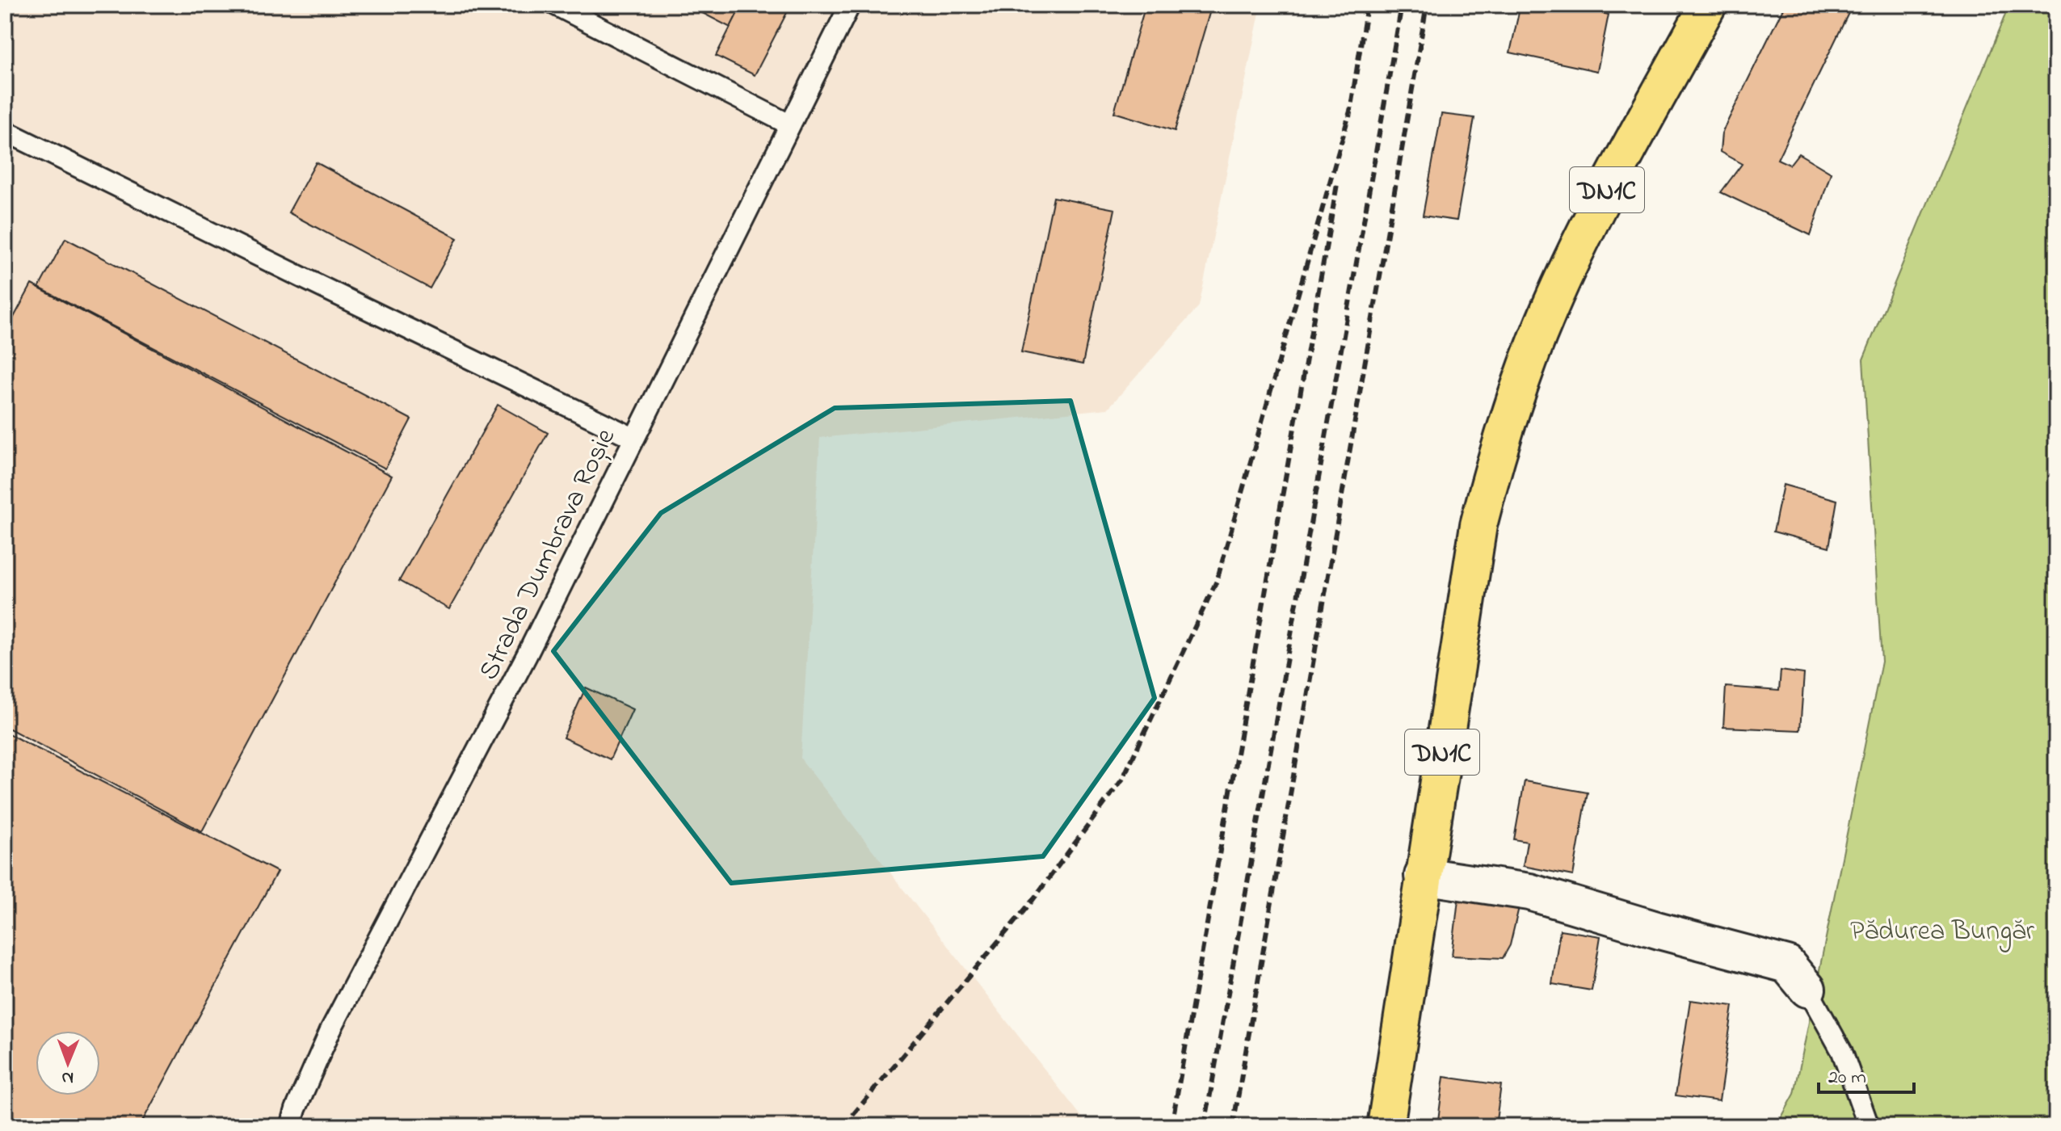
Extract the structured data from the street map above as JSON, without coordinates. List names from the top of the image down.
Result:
{
  "streets": {
    "highway": ["DN1C"],
    "lane": ["Strada Dumbrava Roșie"]
  },
  "parks": ["Pădurea Bungăr"],
  "scale_bar": "20 m",
  "north": "bottom"
}
